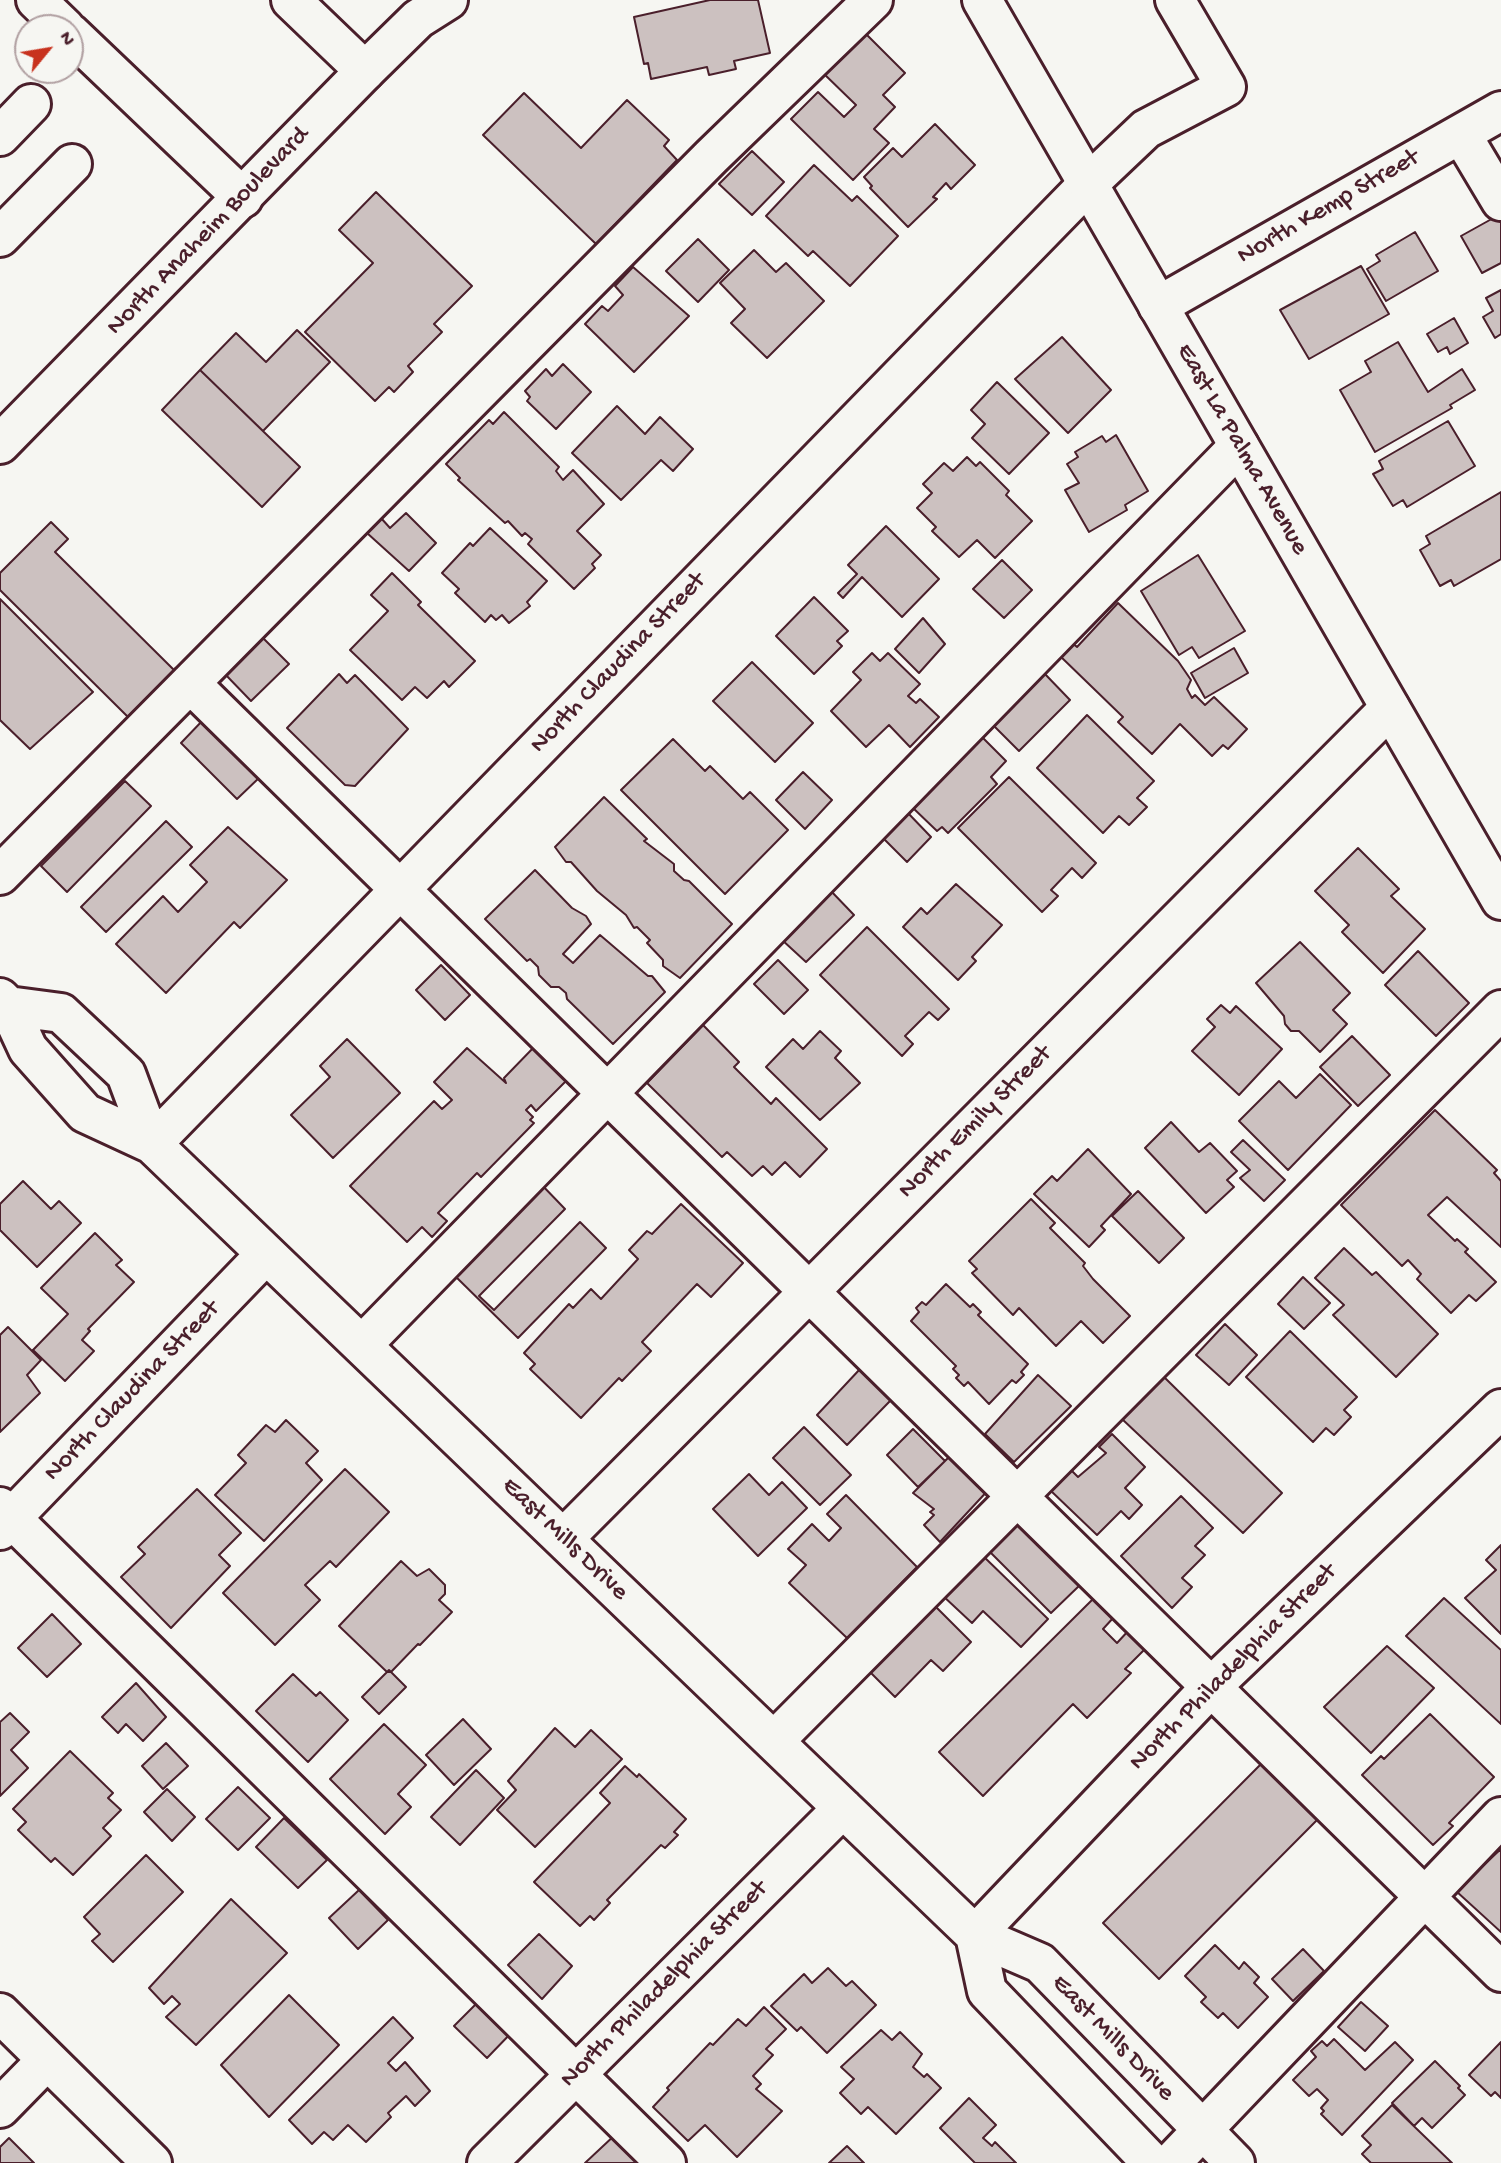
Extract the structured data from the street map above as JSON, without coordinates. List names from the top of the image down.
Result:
{
  "streets": {
    "street": [
      "North Kemp Street",
      "North Anaheim Boulevard",
      "East La Palma Avenue",
      "North Claudina Street",
      "North Emily Street",
      "East Mills Drive",
      "North Philadelphia Street"
    ]
  },
  "crossings": [
    ["North Kemp Street", "East La Palma Avenue"],
    ["East La Palma Avenue", "North Claudina Street"],
    ["East La Palma Avenue", "North Emily Street"],
    ["North Claudina Street", "East Mills Drive"],
    ["North Emily Street", "East Mills Drive"],
    ["East Mills Drive", "North Philadelphia Street"]
  ],
  "north": "top right"
}
